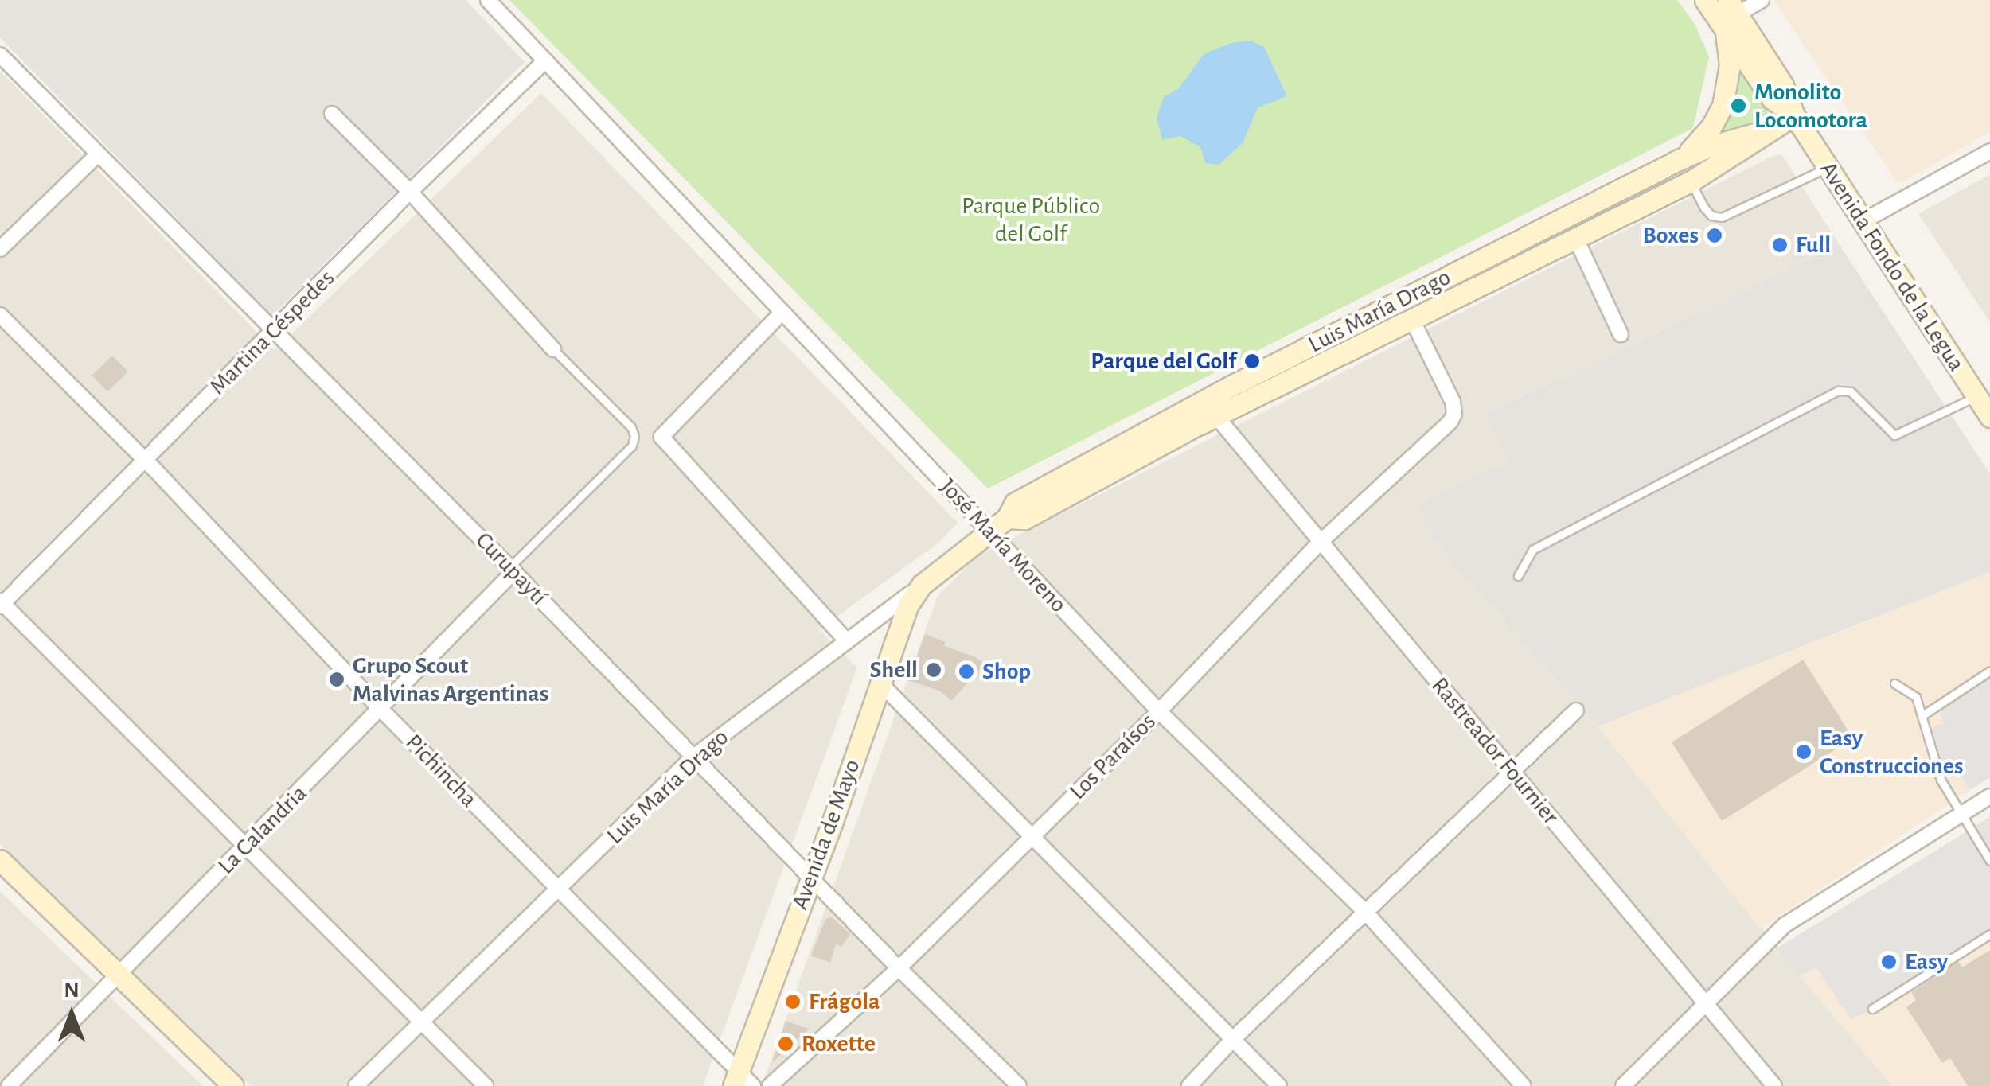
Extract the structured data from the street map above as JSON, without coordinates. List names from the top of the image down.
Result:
{
  "streets": {
    "main road": ["Avenida Fondo de la Legua", "Luis María Drago", "Avenida de Mayo"],
    "street": [
      "Martina Céspedes",
      "José María Moreno",
      "Curupaytí",
      "Rastreador Fournier",
      "Los Paraísos",
      "Pichincha",
      "La Calandria"
    ]
  },
  "crossings": [
    ["Avenida Fondo de la Legua", "Luis María Drago"],
    ["Luis María Drago", "José María Moreno"],
    ["Luis María Drago", "Curupaytí"],
    ["Luis María Drago", "Rastreador Fournier"],
    ["Luis María Drago", "Los Paraísos"],
    ["Luis María Drago", "Pichincha"],
    ["Luis María Drago", "Avenida de Mayo"],
    ["Martina Céspedes", "José María Moreno"],
    ["Martina Céspedes", "Curupaytí"],
    ["Martina Céspedes", "Pichincha"],
    ["José María Moreno", "Los Paraísos"],
    ["Curupaytí", "Los Paraísos"],
    ["Curupaytí", "La Calandria"],
    ["Curupaytí", "Avenida de Mayo"],
    ["Rastreador Fournier", "Los Paraísos"],
    ["Pichincha", "La Calandria"],
    ["Pichincha", "Avenida de Mayo"]
  ],
  "parks": ["Parque Público del Golf"],
  "places": [
    "Monolito Locomotora",
    "Boxes",
    "Full",
    "Parque del Golf",
    "Shell",
    "Shop",
    "Grupo Scout Malvinas Argentinas",
    "Easy Construcciones",
    "Easy",
    "Frágola",
    "Roxette"
  ],
  "north": "top"
}
